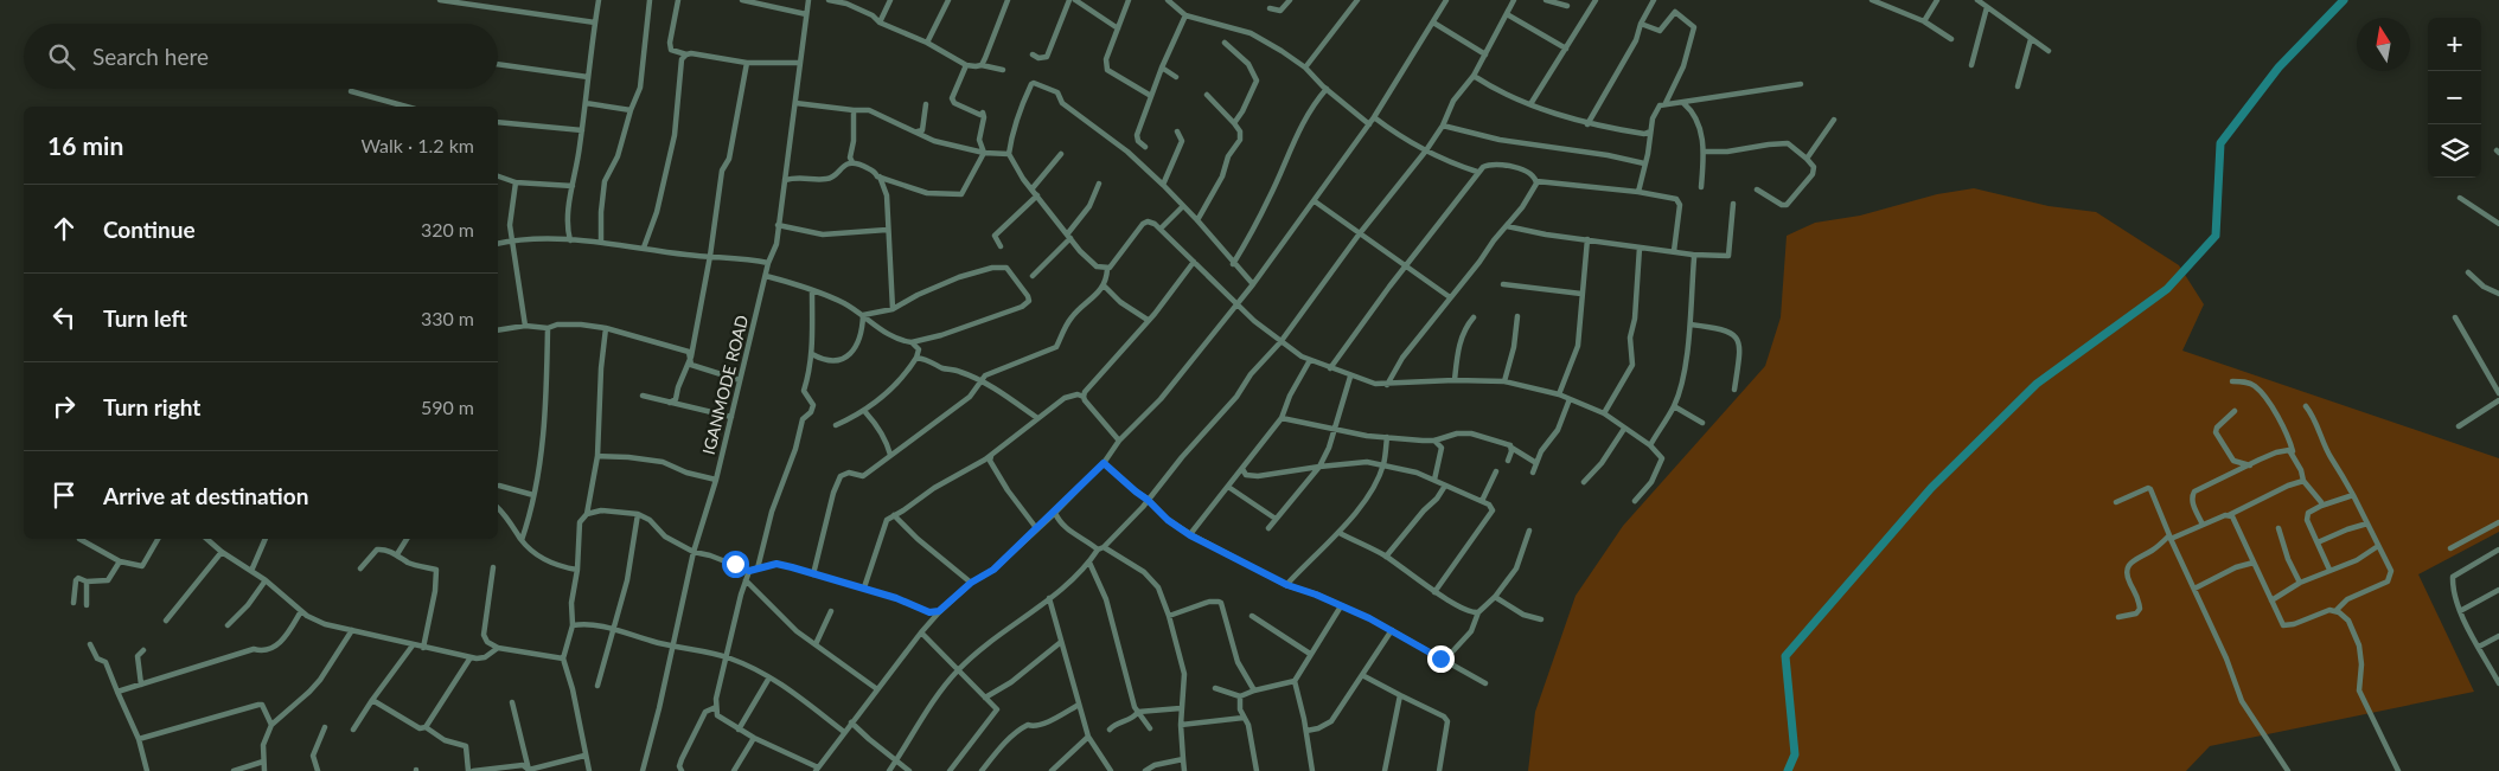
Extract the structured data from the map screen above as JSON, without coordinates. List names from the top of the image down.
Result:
{
  "streets": {
    "street": ["IGANMODE ROAD"]
  },
  "north": "top",
  "page": {
    "map_buttons": ["+", "−"],
    "search": "Search here",
    "heading": ["16 min", "Walk · 1.2 km"],
    "list": [
      ["Continue", "320 m"],
      ["Turn left", "330 m"],
      ["Turn right", "590 m"],
      "Arrive at destination"
    ]
  }
}
